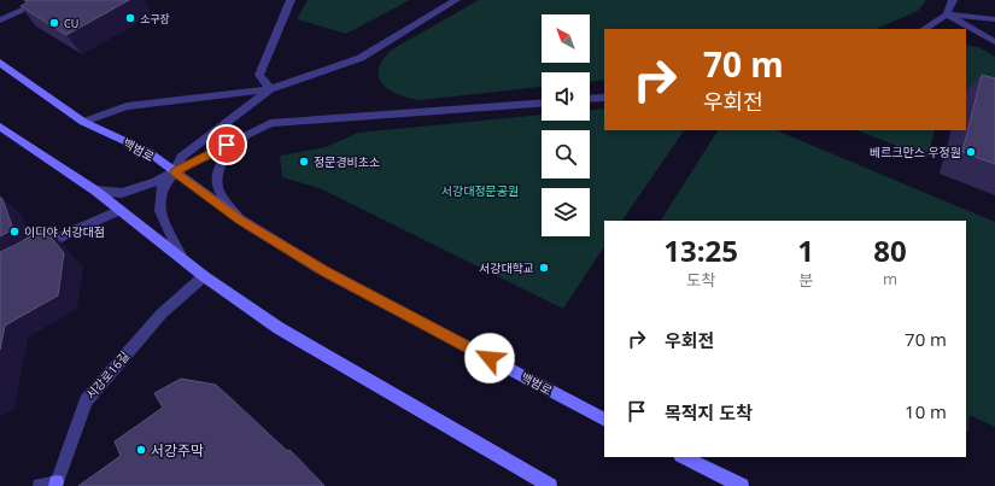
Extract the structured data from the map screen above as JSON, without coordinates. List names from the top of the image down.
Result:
{
  "streets": {
    "main road": ["백범로"],
    "street": ["서강로16길"]
  },
  "parks": ["서강대정문공원"],
  "places": [
    "소구장",
    "CU",
    "베르크만스 우정원",
    "정문경비초소",
    "이디야 서강대점",
    "서강대학교",
    "서강주막"
  ],
  "north": "top left",
  "page": {
    "turn": ["70 m", "우회전"],
    "eta": [
      "13:25",
      "도착",
      "1",
      "분",
      "80",
      "m"
    ],
    "list": [
      {
        "name": "우회전",
        "value": "70 m"
      },
      {
        "name": "목적지 도착",
        "value": "10 m"
      }
    ]
  }
}
